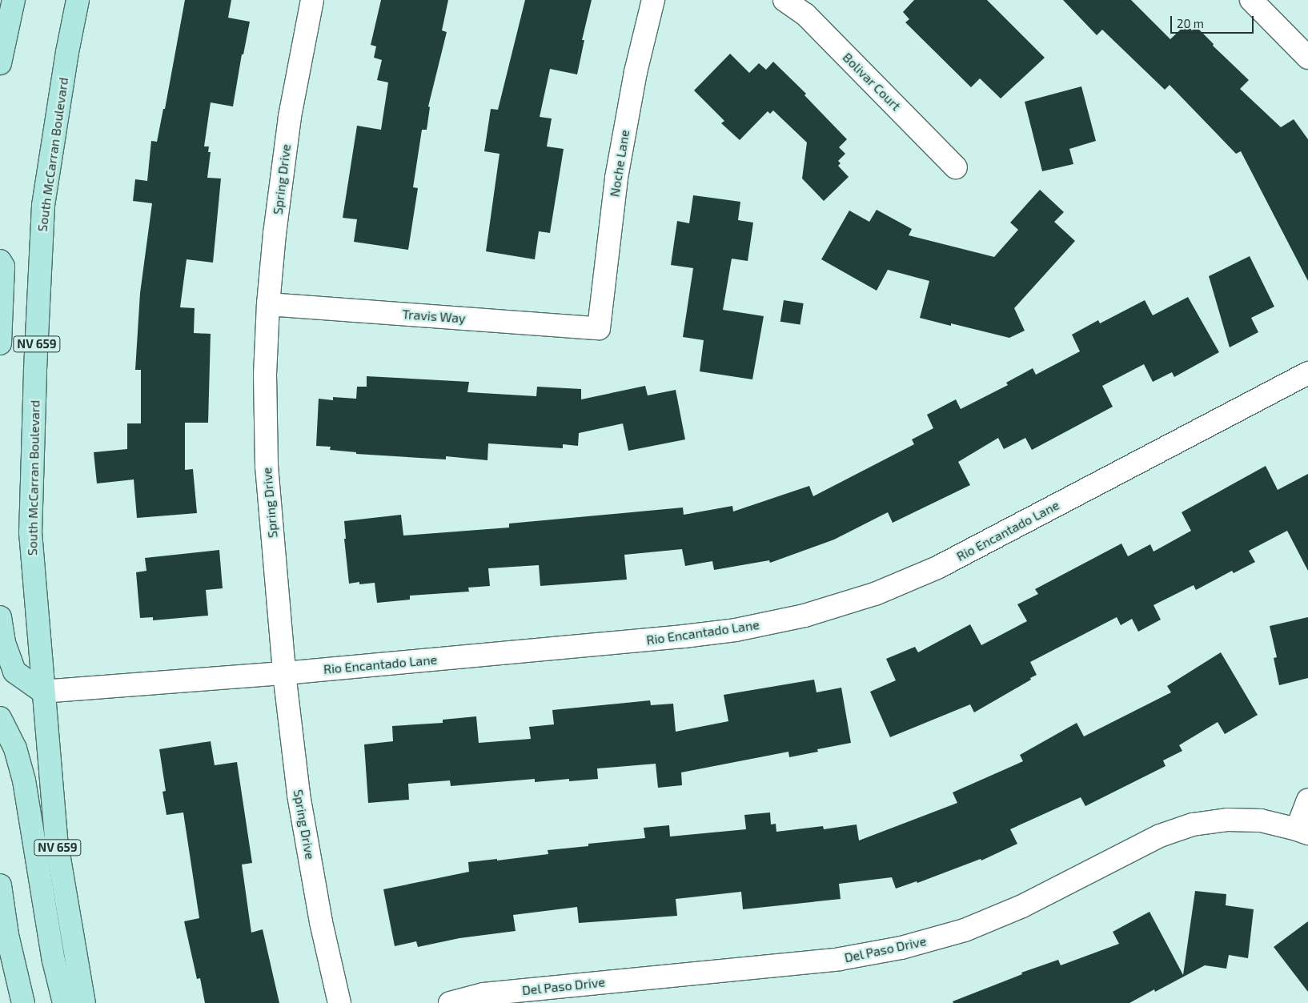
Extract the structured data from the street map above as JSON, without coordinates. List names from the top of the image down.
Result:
{
  "streets": {
    "main road": ["South McCarran Boulevard", "NV 659"],
    "street": [
      "Bolivar Court",
      "Noche Lane",
      "Spring Drive",
      "Travis Way",
      "Rio Encantado Lane",
      "Del Paso Drive"
    ]
  },
  "crossings": [
    ["South McCarran Boulevard", "Rio Encantado Lane"],
    ["Noche Lane", "Travis Way"],
    ["Spring Drive", "Travis Way"],
    ["Spring Drive", "Rio Encantado Lane"]
  ],
  "scale_bar": "20 m"
}
